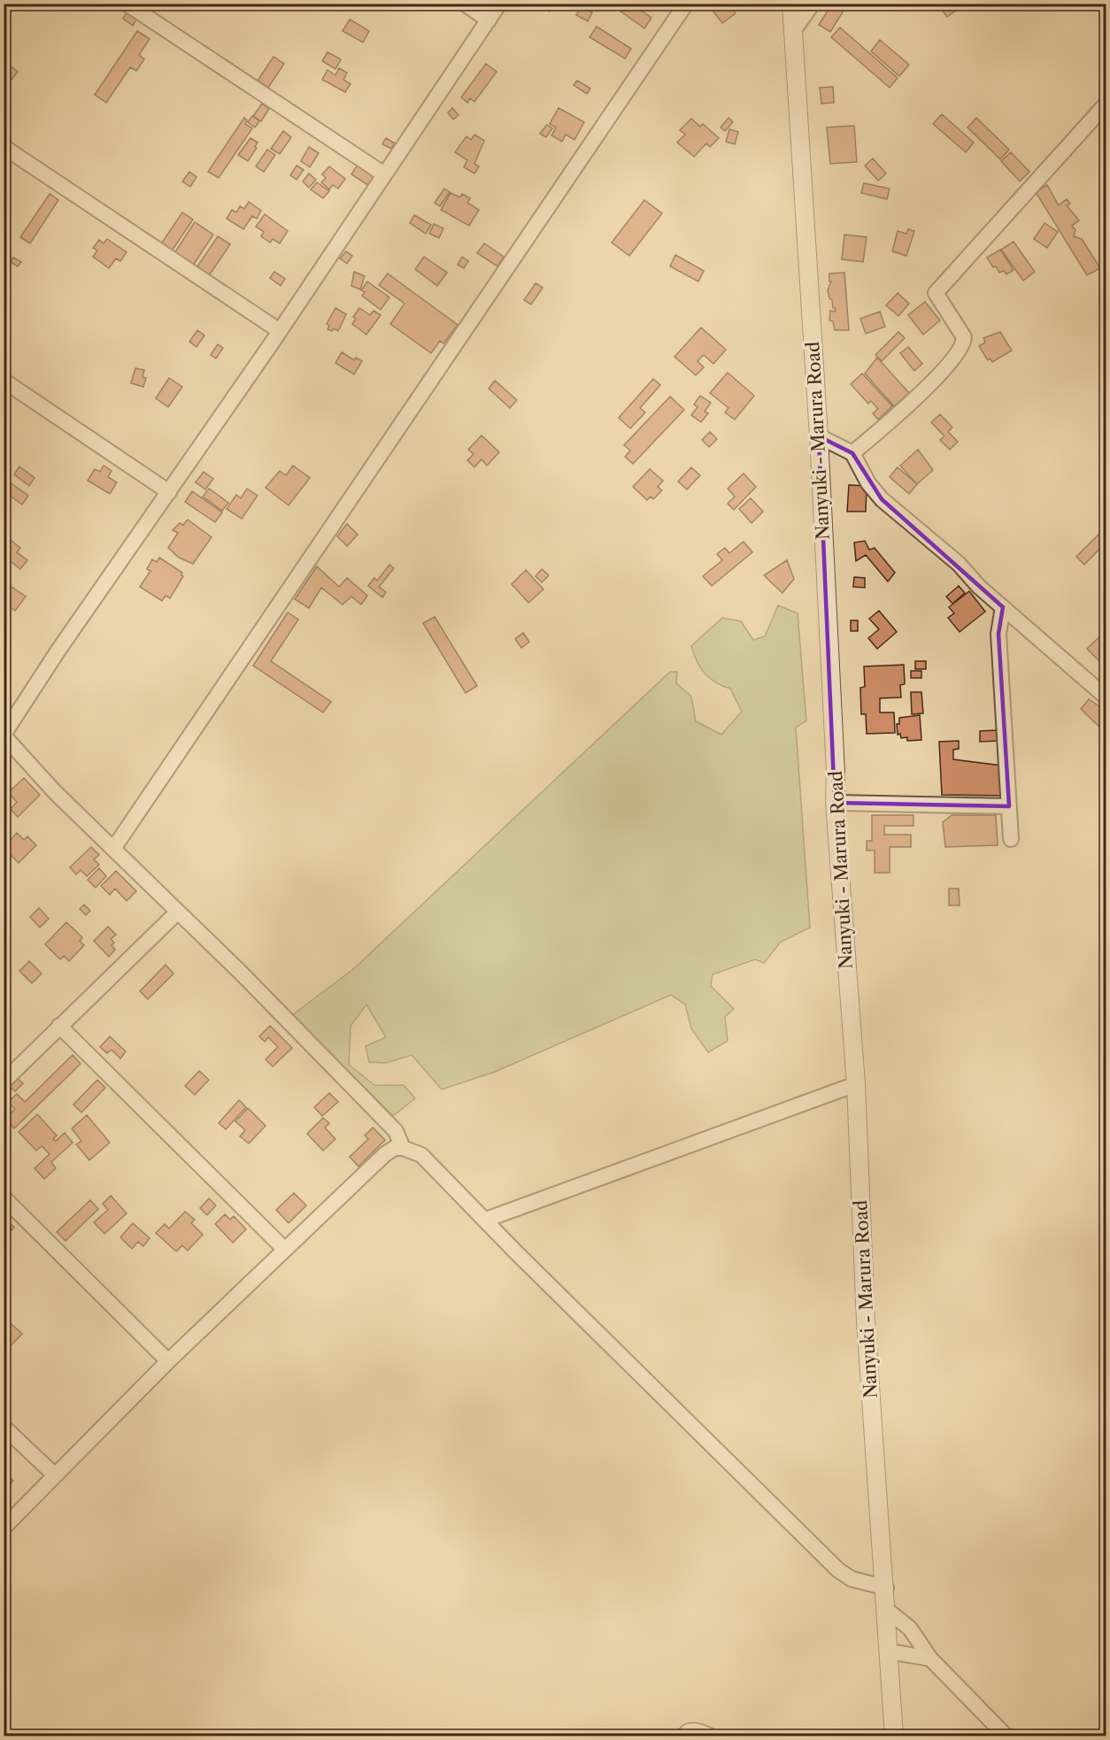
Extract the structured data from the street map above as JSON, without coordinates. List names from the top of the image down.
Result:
{
  "streets": {
    "street": ["Nanyuki - Marura Road"]
  }
}
